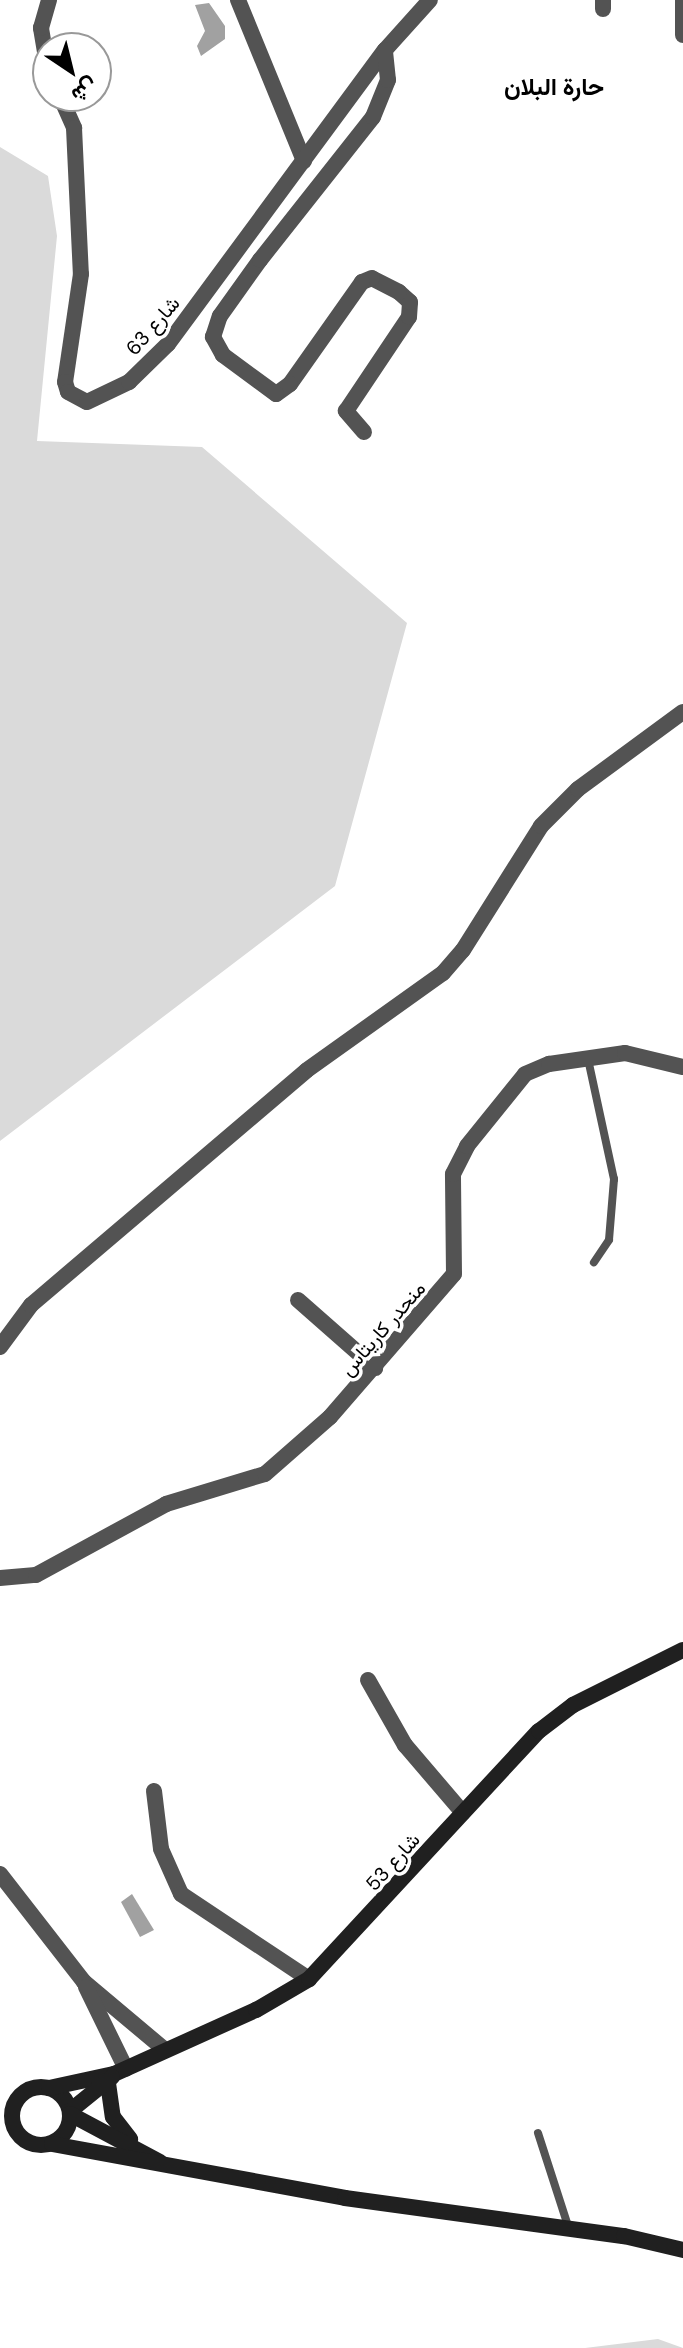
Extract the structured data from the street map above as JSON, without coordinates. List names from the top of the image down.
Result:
{
  "streets": {
    "street": ["شارع 63", "منحدر كاريتاس", "شارع 53"]
  },
  "districts": ["حارة البلان"],
  "north": "bottom right"
}
